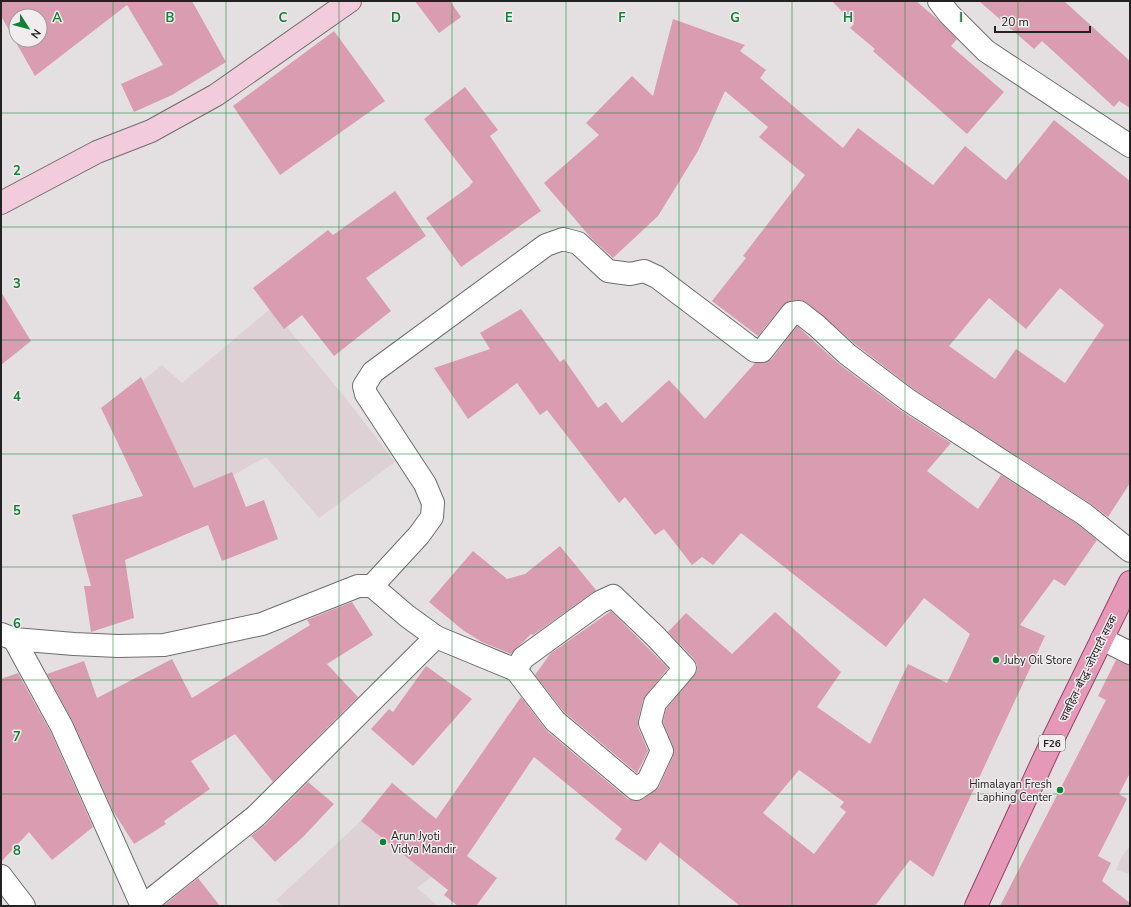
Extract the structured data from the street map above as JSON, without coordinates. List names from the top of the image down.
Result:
{
  "streets": {
    "main road": ["चाबहिल-बौद्ध-जोरपाटी सडक", "F26"]
  },
  "places": ["Juby Oil Store", "Himalayan Fresh Laphing Center", "Arun Jyoti Vidya Mandir"],
  "scale_bar": "20 m",
  "north": "bottom right",
  "grid": {
    "columns": [
      "A",
      "B",
      "C",
      "D",
      "E",
      "F",
      "G",
      "H",
      "I"
    ],
    "rows": [
      "2",
      "3",
      "4",
      "5",
      "6",
      "7",
      "8"
    ]
  }
}
